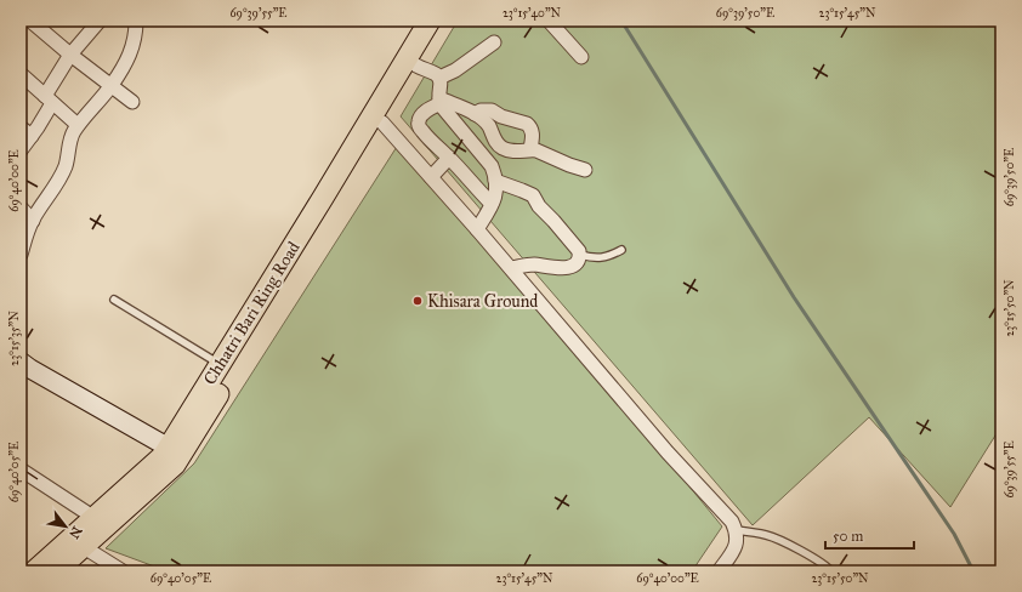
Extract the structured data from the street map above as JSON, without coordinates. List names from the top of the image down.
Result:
{
  "streets": {
    "main road": ["Chhatri Bari Ring Road"]
  },
  "places": ["Khisara Ground"],
  "scale_bar": "50 m",
  "north": "bottom right",
  "coordinates": [
    "69°39'55\"E",
    "23°15'40\"N",
    "69°39'50\"E",
    "23°15'45\"N",
    "69°40'00\"E",
    "23°15'50\"N",
    "23°15'35\"N",
    "69°40'05\"E"
  ]
}
